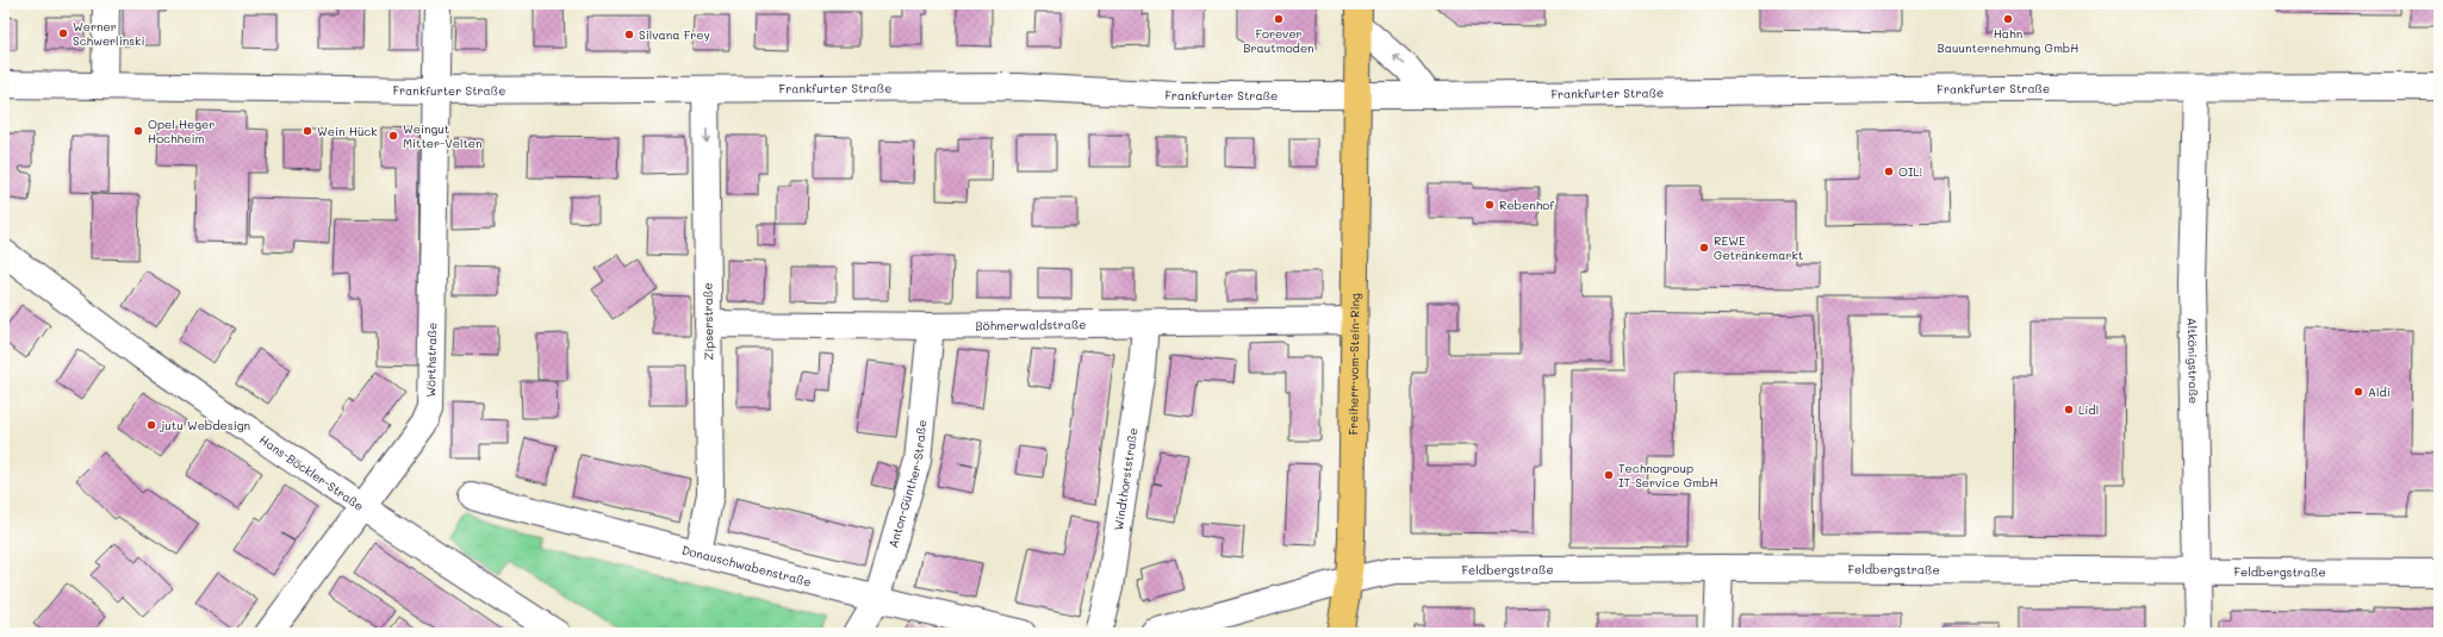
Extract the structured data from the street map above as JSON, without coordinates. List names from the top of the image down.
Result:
{
  "streets": {
    "main road": ["Freiherr-vom-Stein-Ring"],
    "street": [
      "Frankfurter Straße",
      "Zipserstraße",
      "Böhmerwaldstraße",
      "Wörthstraße",
      "Altkönigstraße",
      "Hans-Böckler-Straße",
      "Windthorststraße",
      "Anton-Günther-Straße",
      "Donauschwabenstraße",
      "Feldbergstraße"
    ]
  },
  "crossings": [
    ["Frankfurter Straße", "Zipserstraße"],
    ["Frankfurter Straße", "Wörthstraße"],
    ["Frankfurter Straße", "Altkönigstraße"],
    ["Frankfurter Straße", "Freiherr-vom-Stein-Ring"],
    ["Zipserstraße", "Böhmerwaldstraße"],
    ["Zipserstraße", "Donauschwabenstraße"],
    ["Böhmerwaldstraße", "Freiherr-vom-Stein-Ring"],
    ["Böhmerwaldstraße", "Windthorststraße"],
    ["Böhmerwaldstraße", "Anton-Günther-Straße"],
    ["Wörthstraße", "Hans-Böckler-Straße"],
    ["Altkönigstraße", "Feldbergstraße"],
    ["Freiherr-vom-Stein-Ring", "Feldbergstraße"],
    ["Anton-Günther-Straße", "Donauschwabenstraße"]
  ],
  "one_way": ["Zipserstraße"],
  "places": [
    "Forever Brautmoden",
    "Hahn Bauunternehmung GmbH",
    "Werner Schwerlinski",
    "Silvana Frey",
    "Opel Heger Hochheim",
    "Wein Hück",
    "Weingut Mitter-Velten",
    "OIL!",
    "Rebenhof",
    "REWE Getränkemarkt",
    "Aldi",
    "Lidl",
    "jutu Webdesign",
    "Technogroup IT-Service GmbH"
  ]
}
